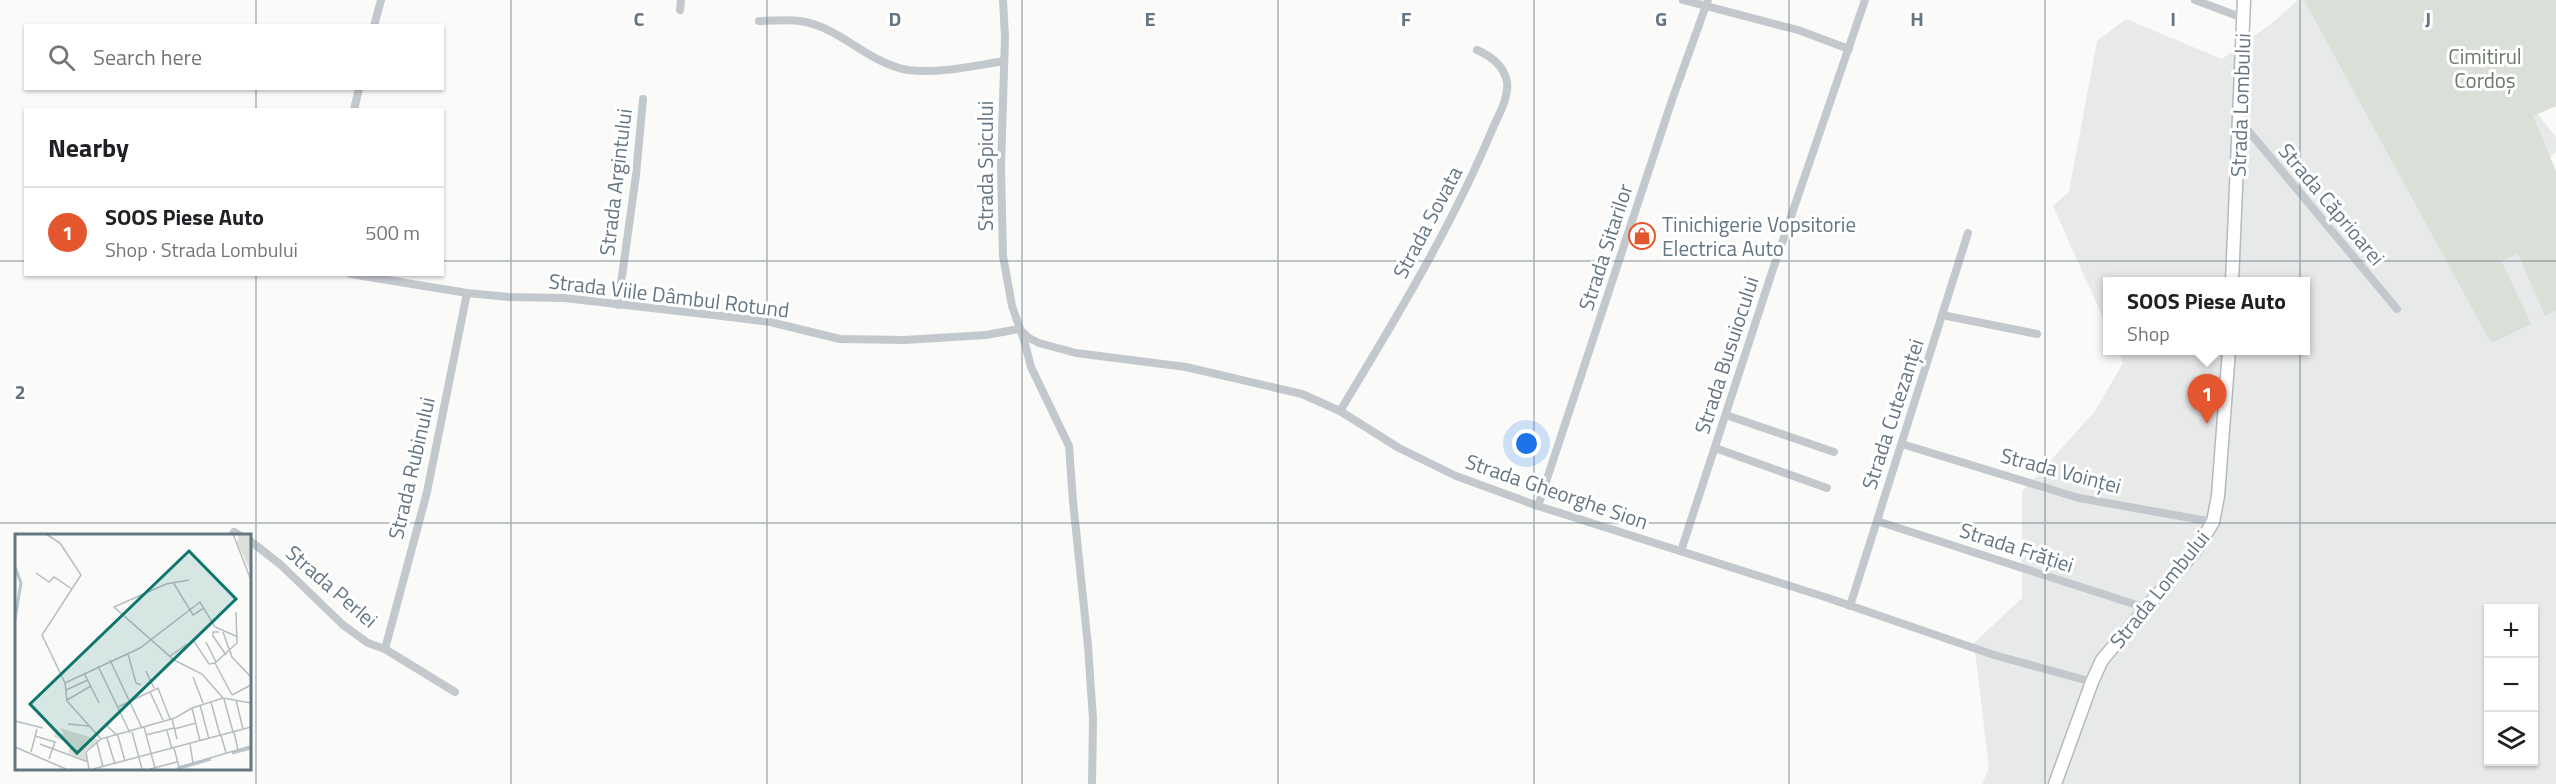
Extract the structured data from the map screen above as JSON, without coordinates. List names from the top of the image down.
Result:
{
  "streets": {
    "street": [
      "Strada Lombului",
      "Strada Spicului",
      "Strada Argintului",
      "Strada Căprioarei",
      "Strada Sovata",
      "Strada Sitarilor",
      "Strada Viile Dâmbul Rotund",
      "Strada Busuiocului",
      "Strada Cutezanței",
      "Strada Rubinului",
      "Strada Voinței",
      "Strada Gheorghe Sion",
      "Strada Frăției",
      "Strada Perlei"
    ]
  },
  "crossings": [
    ["Strada Lombului", "Strada Căprioarei"],
    ["Strada Lombului", "Strada Voinței"],
    ["Strada Lombului", "Strada Gheorghe Sion"],
    ["Strada Lombului", "Strada Frăției"],
    ["Strada Spicului", "Strada Viile Dâmbul Rotund"],
    ["Strada Spicului", "Strada Gheorghe Sion"],
    ["Strada Argintului", "Strada Viile Dâmbul Rotund"],
    ["Strada Sovata", "Strada Gheorghe Sion"],
    ["Strada Sitarilor", "Strada Gheorghe Sion"],
    ["Strada Viile Dâmbul Rotund", "Strada Rubinului"],
    ["Strada Viile Dâmbul Rotund", "Strada Gheorghe Sion"],
    ["Strada Busuiocului", "Strada Gheorghe Sion"],
    ["Strada Cutezanței", "Strada Voinței"],
    ["Strada Cutezanței", "Strada Gheorghe Sion"],
    ["Strada Cutezanței", "Strada Frăției"],
    ["Strada Rubinului", "Strada Perlei"]
  ],
  "parks": ["Cimitirul Cordoș"],
  "places": {
    "shop": ["Tinichigerie Vopsitorie Electrica Auto"]
  },
  "page": {
    "search": "Search here",
    "heading": "Nearby",
    "list": [
      {
        "mark": "1",
        "name": "SOOS Piese Auto",
        "note": "Shop · Strada Lombului",
        "value": "500 m"
      }
    ],
    "popup": ["SOOS Piese Auto", "Shop"],
    "pins": "1",
    "map_buttons": ["+", "−"]
  },
  "grid": {
    "columns": [
      "C",
      "D",
      "E",
      "F",
      "G",
      "H",
      "I",
      "J"
    ],
    "rows": ["2"]
  }
}
